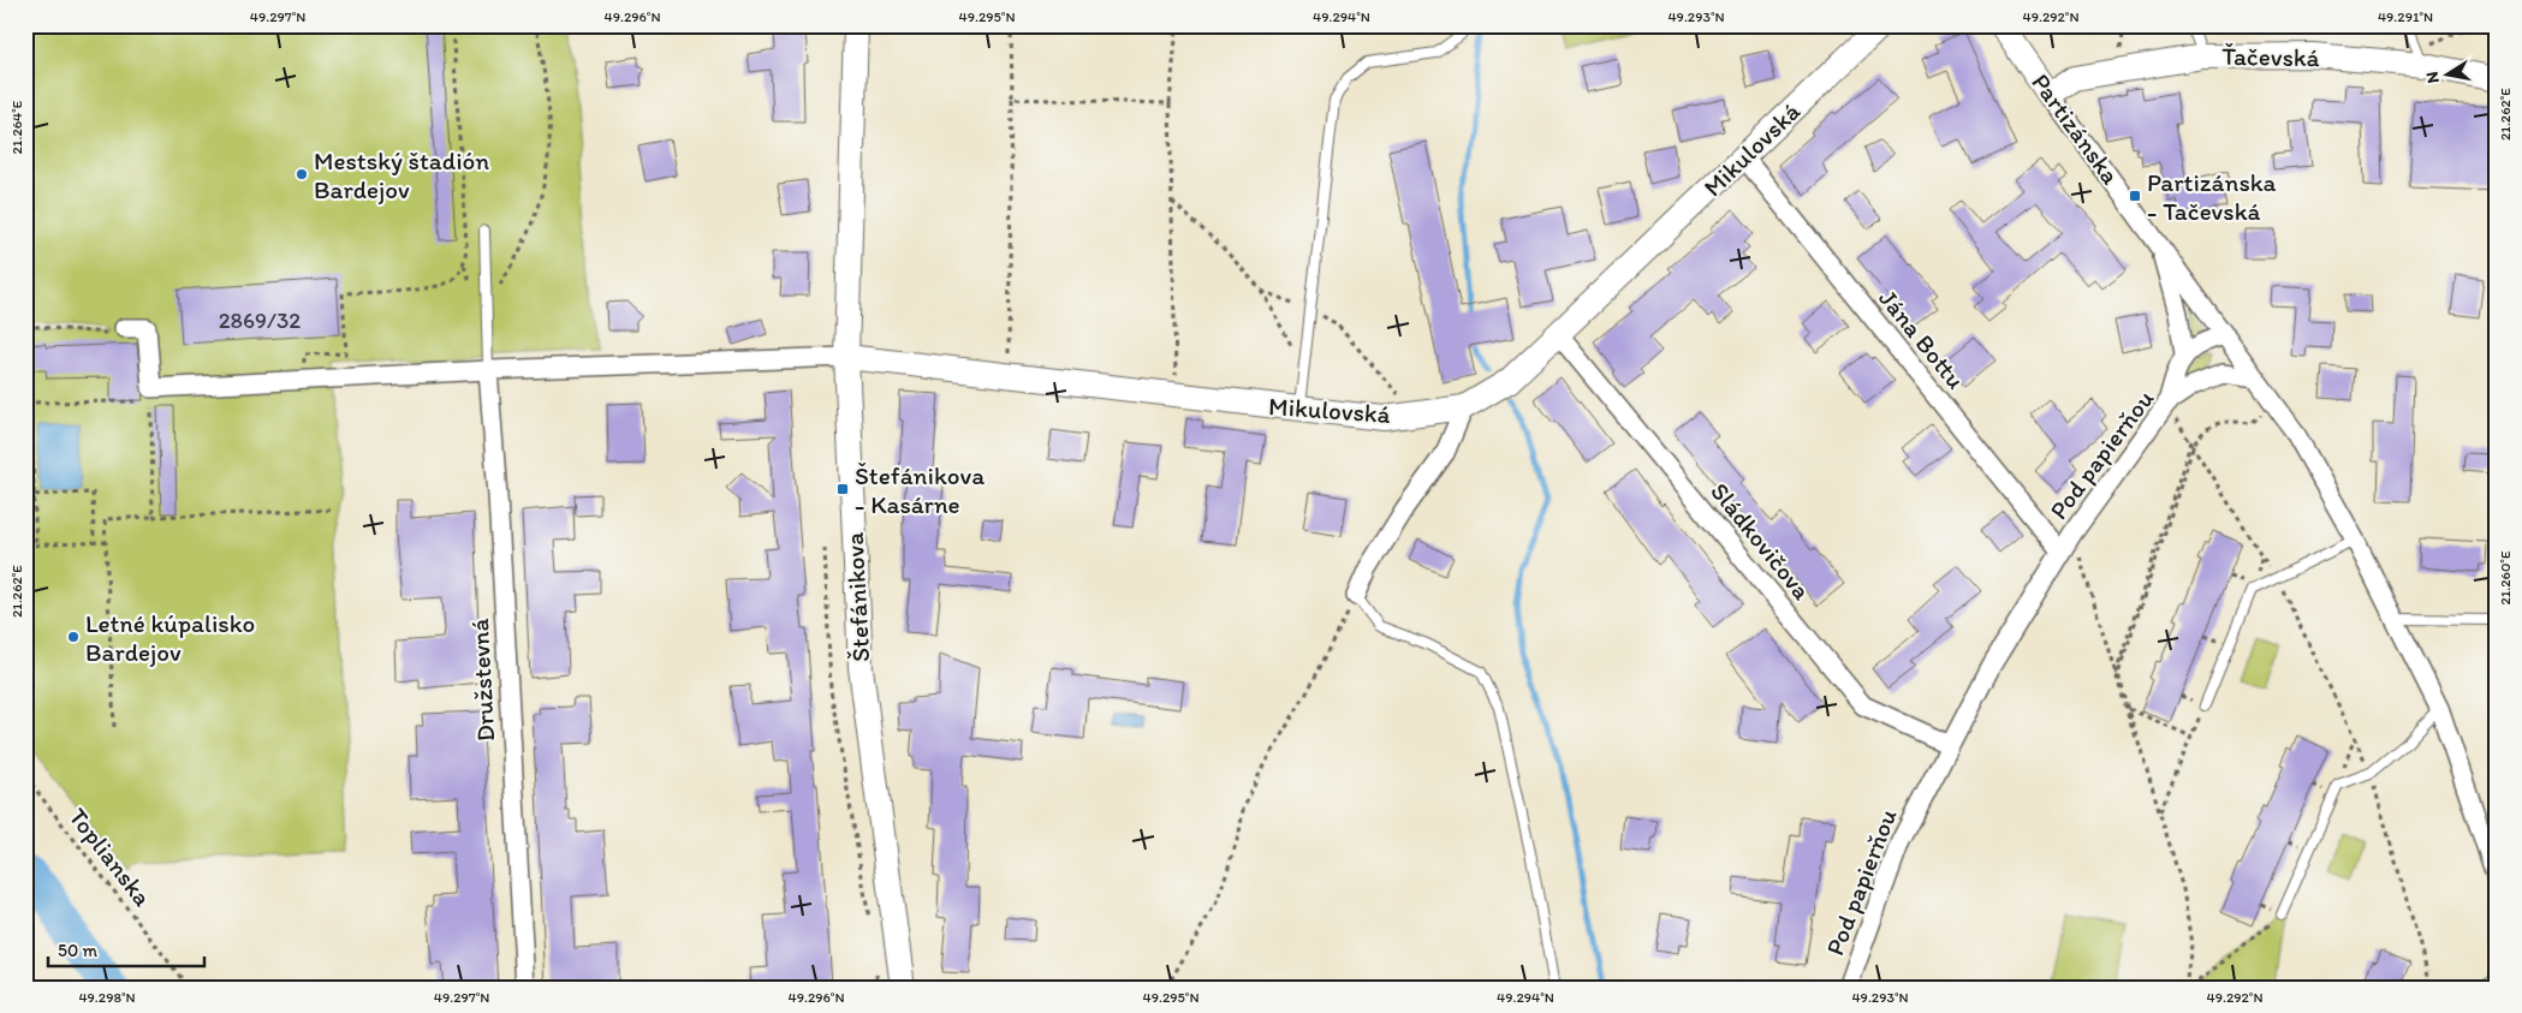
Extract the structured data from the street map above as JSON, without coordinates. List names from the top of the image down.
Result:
{
  "streets": {
    "street": [
      "Ťačevská",
      "Partizánska",
      "Mikulovská",
      "Jána Bottu",
      "Pod papierňou",
      "Sládkovičova",
      "Štefánikova",
      "Družstevná"
    ],
    "path": ["Toplianska"]
  },
  "crossings": [
    ["Ťačevská", "Partizánska"],
    ["Partizánska", "Pod papierňou"],
    ["Mikulovská", "Jána Bottu"],
    ["Mikulovská", "Sládkovičova"],
    ["Mikulovská", "Štefánikova"],
    ["Jána Bottu", "Pod papierňou"],
    ["Pod papierňou", "Sládkovičova"]
  ],
  "places": {
    "other": ["Mestský štadión Bardejov", "Letné kúpalisko Bardejov"],
    "transit": ["Partizánska - Tačevská", "Štefánikova - Kasárne"]
  },
  "house_numbers": ["2869/32"],
  "scale_bar": "50 m",
  "north": "left",
  "coordinates": [
    "49.297°N",
    "49.296°N",
    "49.295°N",
    "49.294°N",
    "49.293°N",
    "49.292°N",
    "49.291°N",
    "21.262°E",
    "21.264°E",
    "21.260°E",
    "49.298°N"
  ]
}
